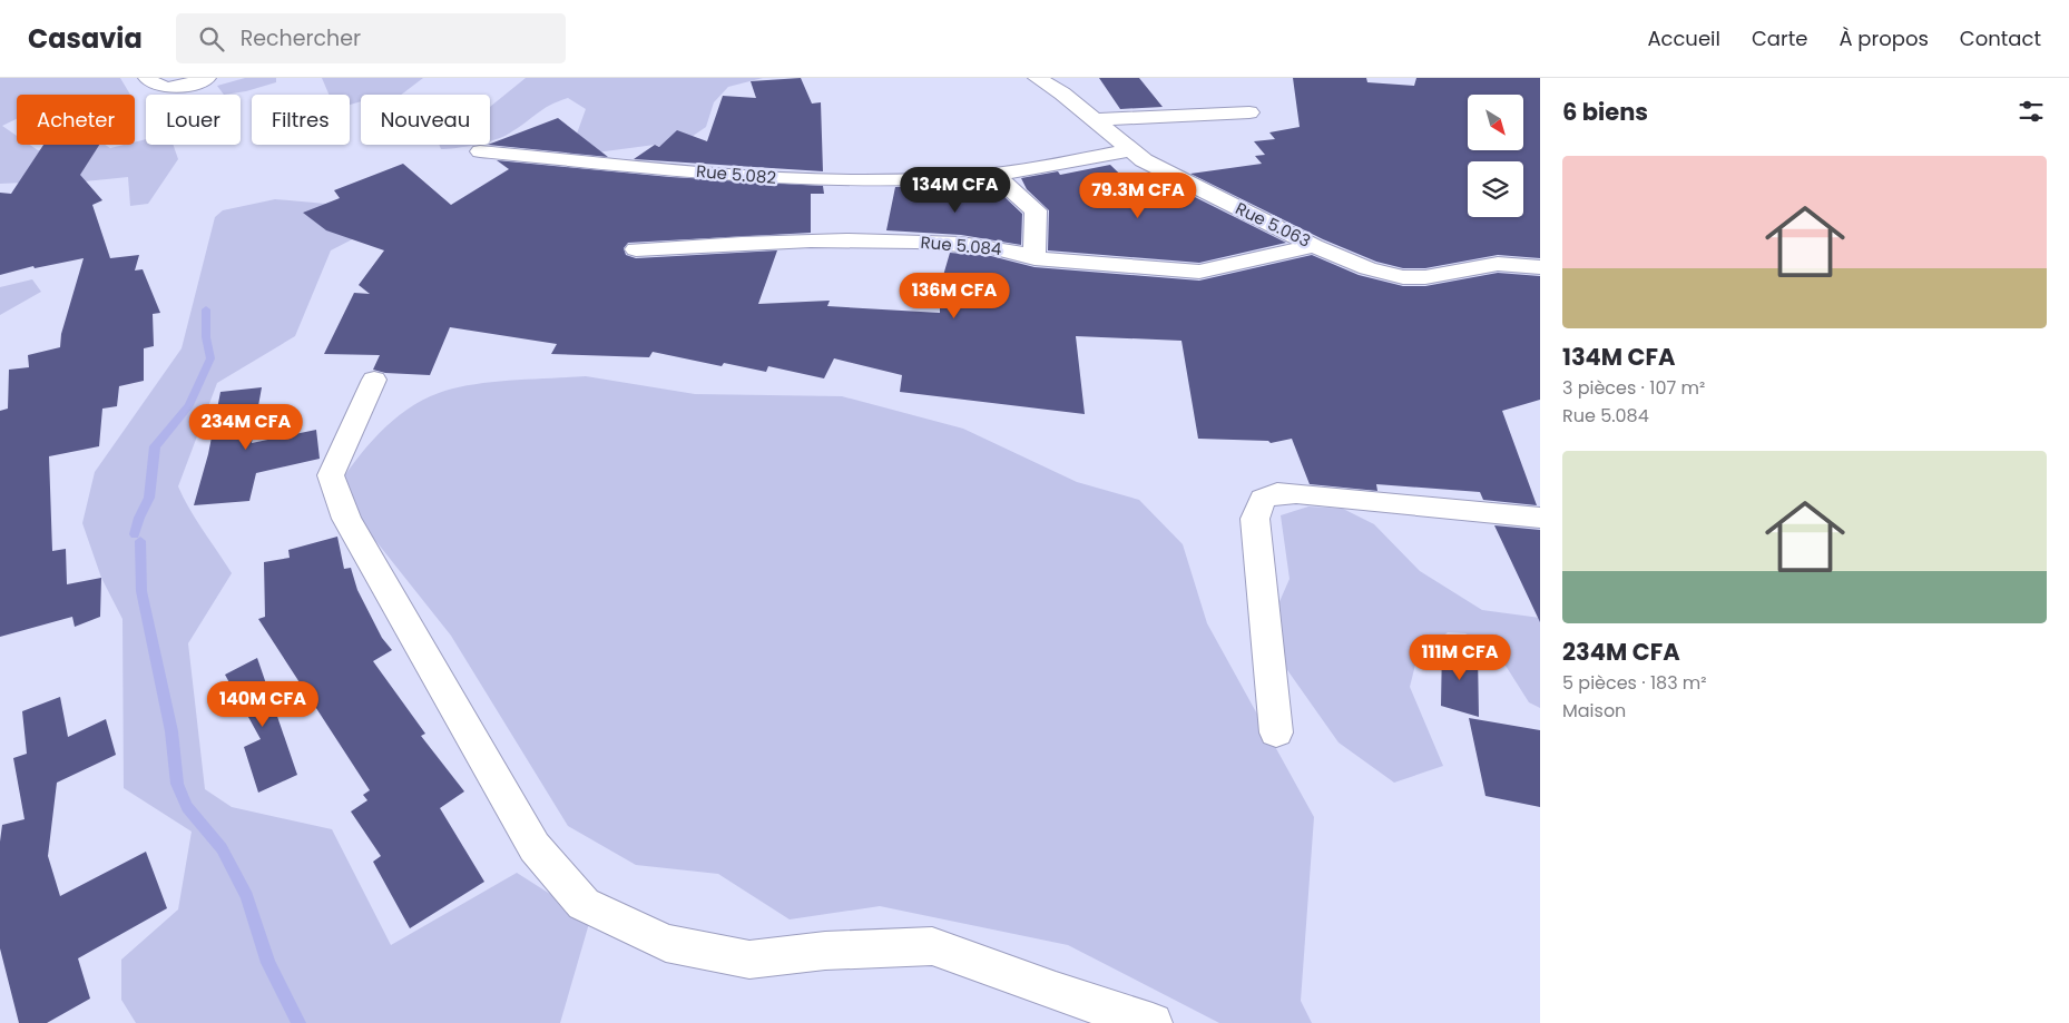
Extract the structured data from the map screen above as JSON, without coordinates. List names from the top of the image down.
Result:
{
  "streets": {
    "street": ["Rue 5.082", "Rue 5.063", "Rue 5.084"]
  },
  "crossings": [
    ["Rue 5.082", "Rue 5.063"],
    ["Rue 5.063", "Rue 5.084"]
  ],
  "north": "bottom right",
  "page": {
    "header": "Casavia",
    "search": "Rechercher",
    "nav": [
      "Accueil",
      "Carte",
      "À propos",
      "Contact"
    ],
    "heading": "6 biens",
    "chip": [
      "Acheter",
      "Louer",
      "Filtres",
      "Nouveau"
    ],
    "list": [
      {
        "name": "134M CFA",
        "note": "3 pièces · 107 m² · Rue 5.084"
      },
      {
        "name": "234M CFA",
        "note": "5 pièces · 183 m² · Maison"
      }
    ],
    "price": [
      "134M CFA",
      "79.3M CFA",
      "136M CFA",
      "234M CFA",
      "111M CFA",
      "140M CFA"
    ]
  }
}
